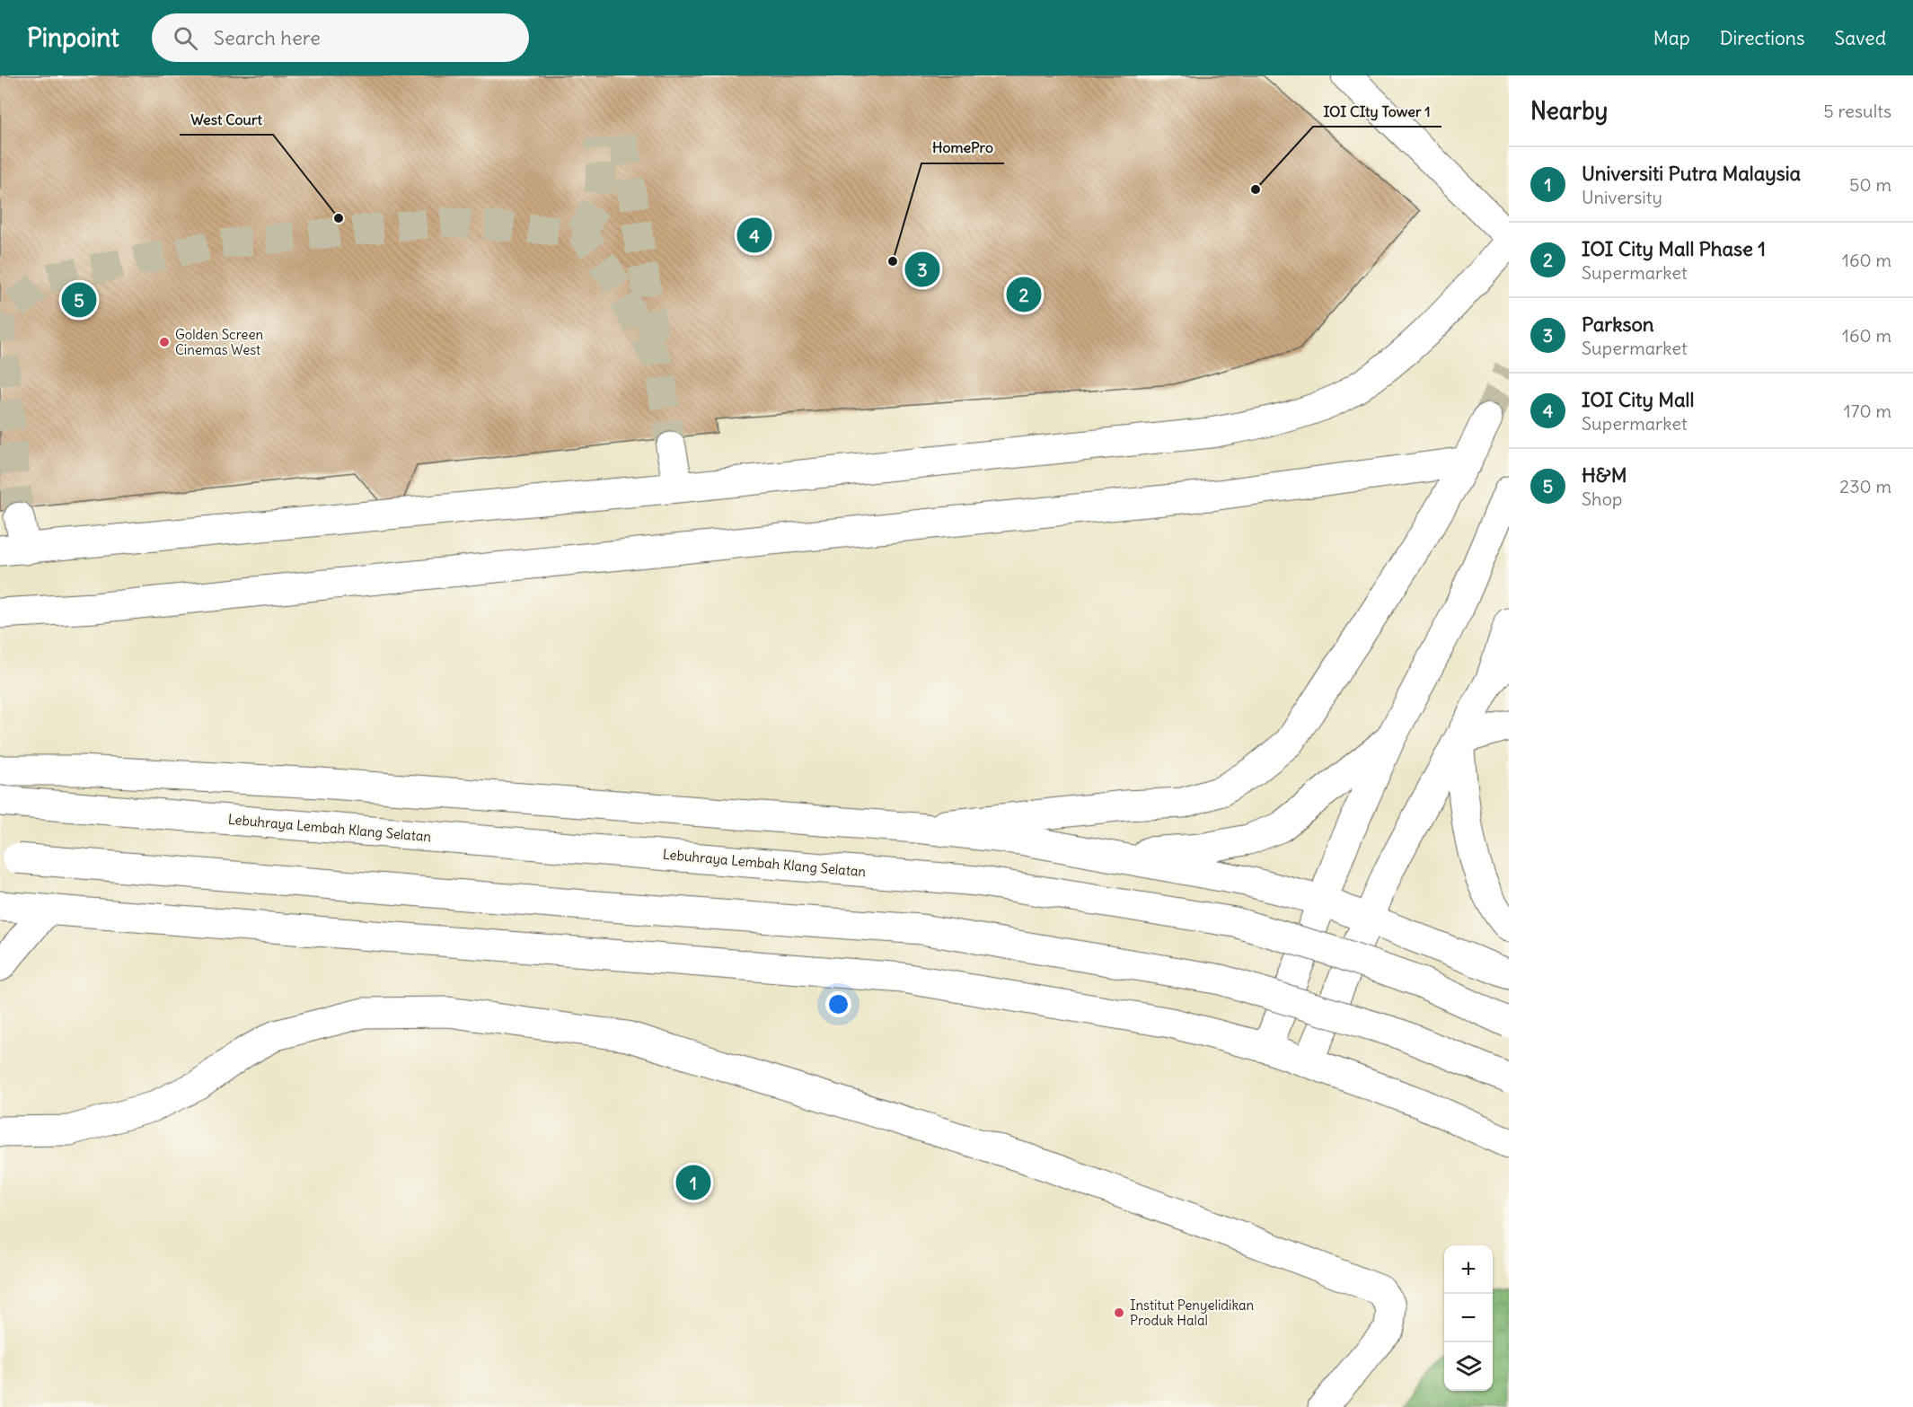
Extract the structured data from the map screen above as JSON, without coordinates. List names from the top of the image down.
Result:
{
  "streets": {
    "main road": ["Lebuhraya Lembah Klang Selatan"]
  },
  "places": [
    "IOI CIty Tower 1",
    "West Court",
    "HomePro",
    "Golden Screen Cinemas West",
    "Institut Penyelidikan Produk Halal"
  ],
  "page": {
    "header": "Pinpoint",
    "search": "Search here",
    "nav": ["Map", "Directions", "Saved"],
    "heading": ["Nearby", "5 results"],
    "list": [
      {
        "mark": "1",
        "name": "Universiti Putra Malaysia",
        "note": "University",
        "value": "50 m"
      },
      {
        "mark": "2",
        "name": "IOI City Mall Phase 1",
        "note": "Supermarket",
        "value": "160 m"
      },
      {
        "mark": "3",
        "name": "Parkson",
        "note": "Supermarket",
        "value": "160 m"
      },
      {
        "mark": "4",
        "name": "IOI City Mall",
        "note": "Supermarket",
        "value": "170 m"
      },
      {
        "mark": "5",
        "name": "H&M",
        "note": "Shop",
        "value": "230 m"
      }
    ],
    "pins": [
      "4",
      "3",
      "2",
      "5",
      "1"
    ],
    "map_buttons": ["+", "−"]
  }
}
